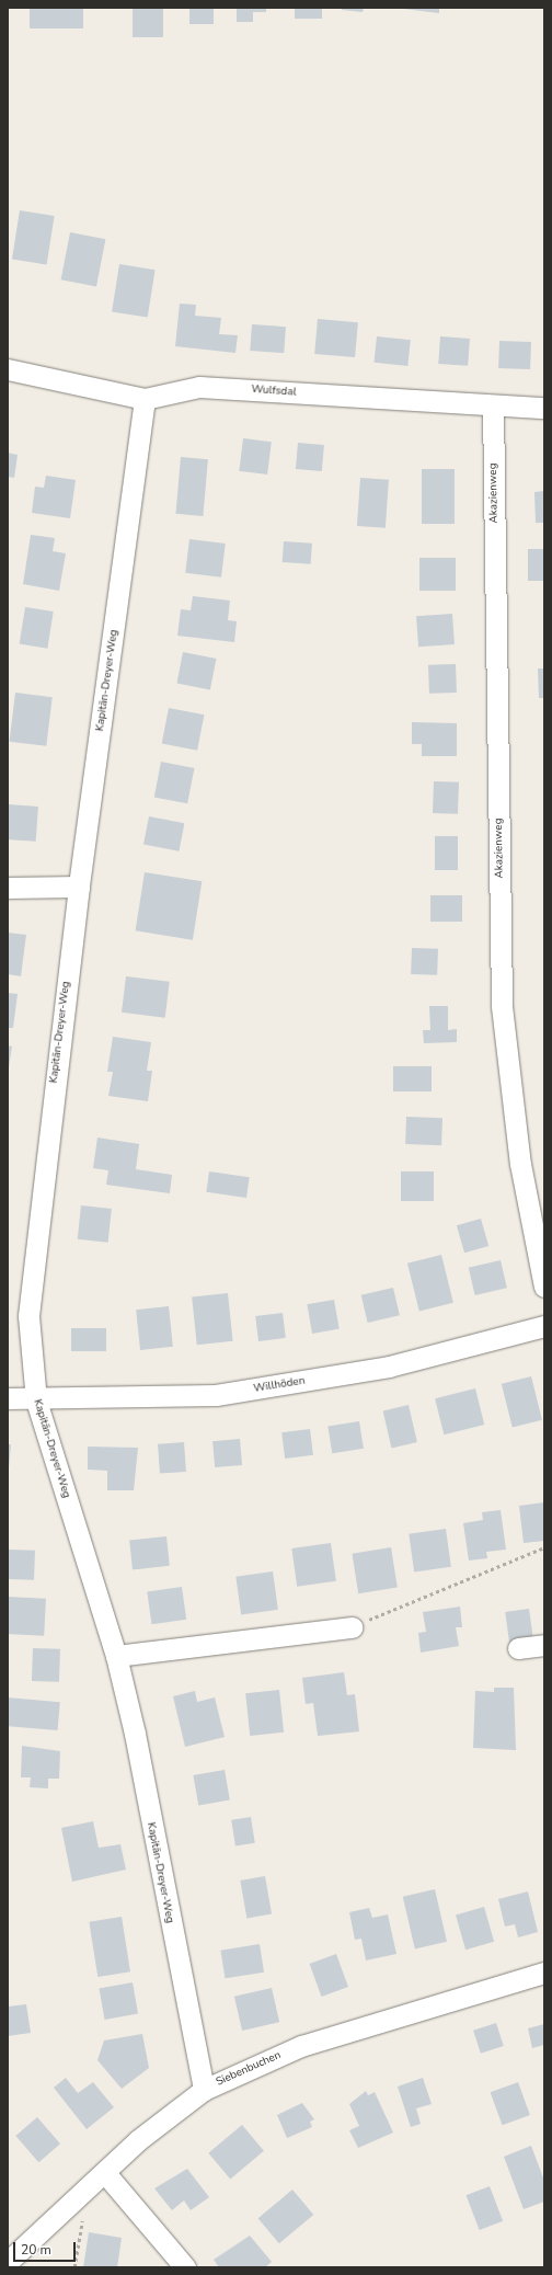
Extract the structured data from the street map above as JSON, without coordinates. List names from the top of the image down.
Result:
{
  "streets": {
    "street": [
      "Wulfsdal",
      "Akazienweg",
      "Kapitän-Dreyer-Weg",
      "Willhöden",
      "Siebenbuchen"
    ]
  },
  "crossings": [
    ["Wulfsdal", "Akazienweg"],
    ["Wulfsdal", "Kapitän-Dreyer-Weg"],
    ["Kapitän-Dreyer-Weg", "Willhöden"],
    ["Kapitän-Dreyer-Weg", "Siebenbuchen"]
  ],
  "scale_bar": "20 m"
}
